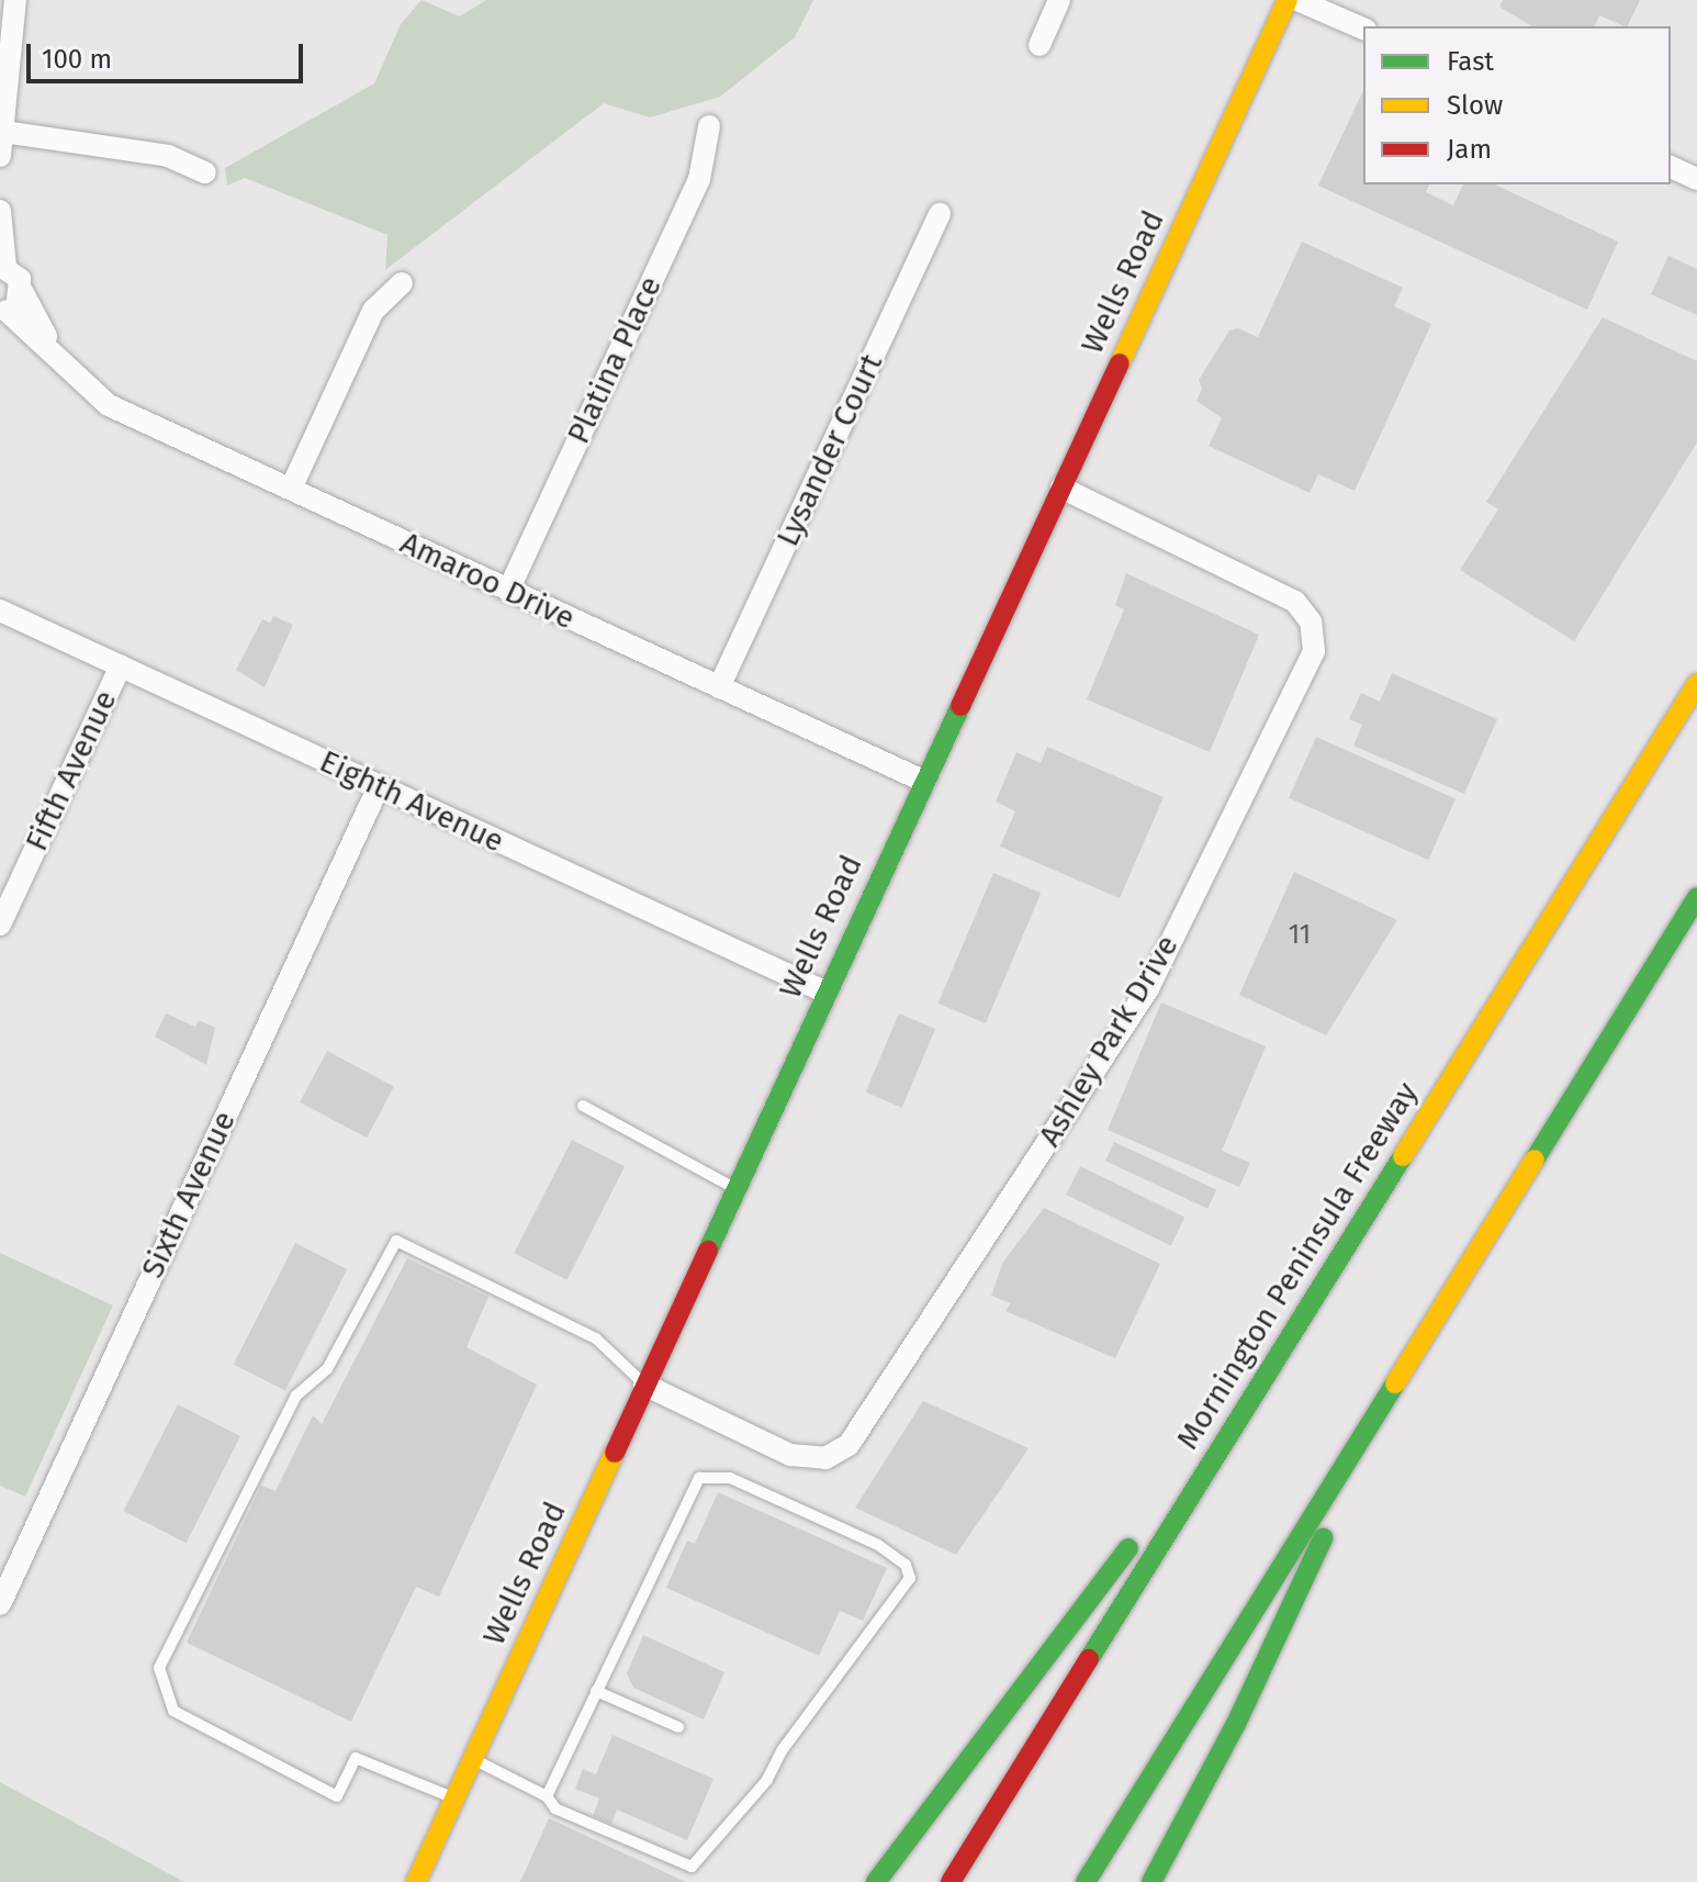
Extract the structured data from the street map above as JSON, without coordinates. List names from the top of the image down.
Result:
{
  "streets": {
    "main road": ["Wells Road", "Mornington Peninsula Freeway"],
    "street": [
      "Platina Place",
      "Lysander Court",
      "Amaroo Drive",
      "Fifth Avenue",
      "Eighth Avenue",
      "Ashley Park Drive",
      "Sixth Avenue"
    ]
  },
  "crossings": [
    ["Wells Road", "Amaroo Drive"],
    ["Wells Road", "Eighth Avenue"],
    ["Wells Road", "Ashley Park Drive"],
    ["Platina Place", "Amaroo Drive"],
    ["Lysander Court", "Amaroo Drive"],
    ["Fifth Avenue", "Eighth Avenue"],
    ["Eighth Avenue", "Sixth Avenue"]
  ],
  "house_numbers": ["11"],
  "legend": ["Fast", "Slow", "Jam"],
  "scale_bar": "100 m"
}
